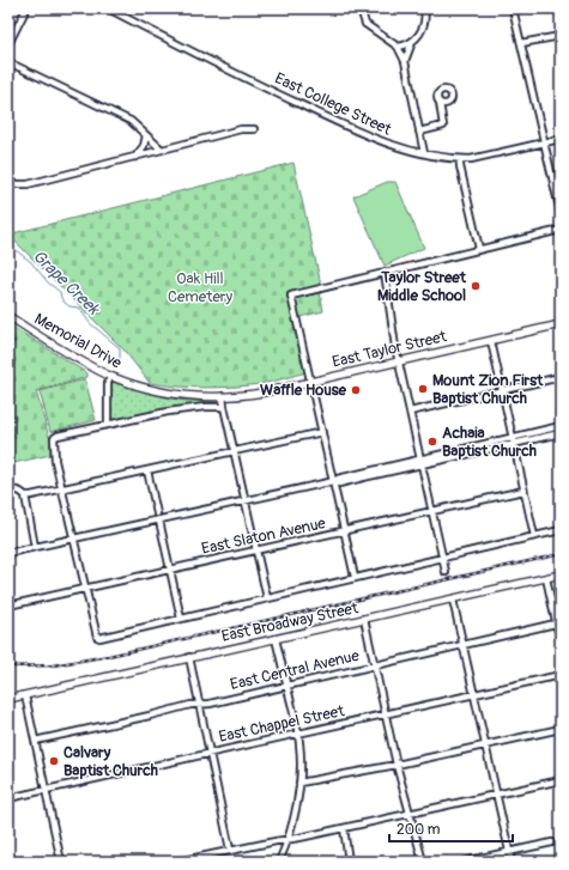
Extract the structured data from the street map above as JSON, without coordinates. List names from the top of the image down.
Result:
{
  "streets": {
    "main road": ["Memorial Drive", "East Taylor Street", "East Broadway Street"],
    "street": [
      "East College Street",
      "East Slaton Avenue",
      "East Central Avenue",
      "East Chappel Street"
    ]
  },
  "crossings": [
    ["Memorial Drive", "East Taylor Street"]
  ],
  "water": ["Grape Creek"],
  "parks": ["Oak Hill Cemetery"],
  "places": [
    "Taylor Street Middle School",
    "Mount Zion First Baptist Church",
    "Waffle House",
    "Achaia Baptist Church",
    "Calvary Baptist Church"
  ],
  "scale_bar": "200 m"
}
